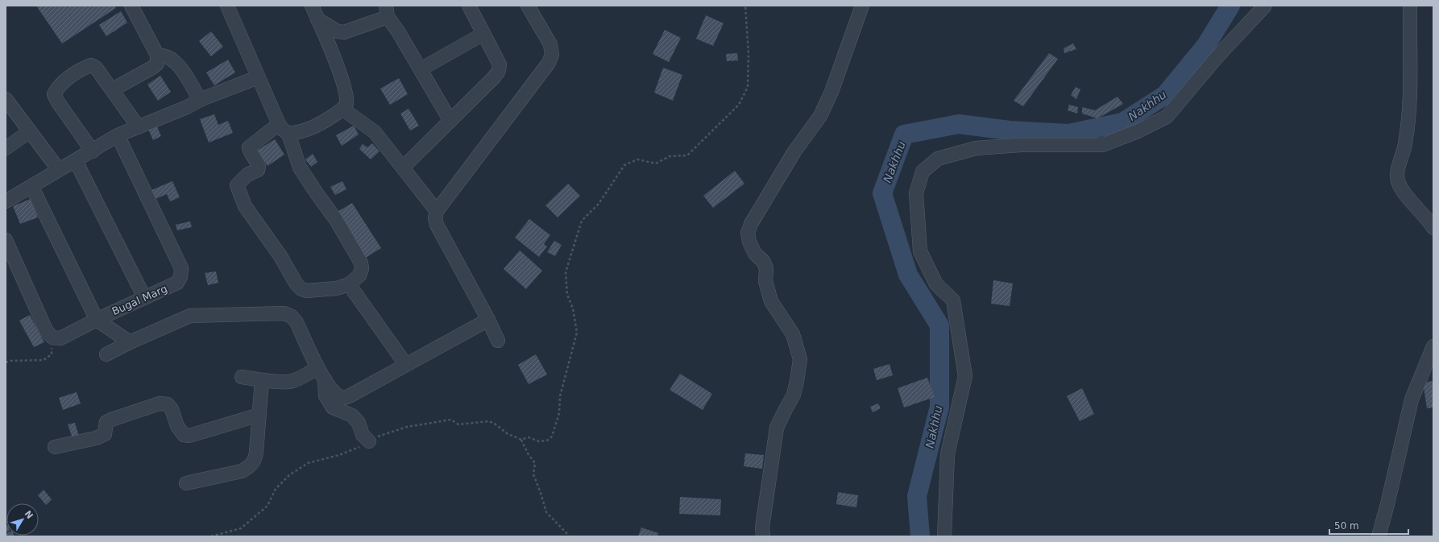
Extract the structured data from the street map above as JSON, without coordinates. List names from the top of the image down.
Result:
{
  "streets": {
    "street": ["Bugal Marg"]
  },
  "water": ["Nakhhu"],
  "scale_bar": "50 m",
  "north": "top right"
}
